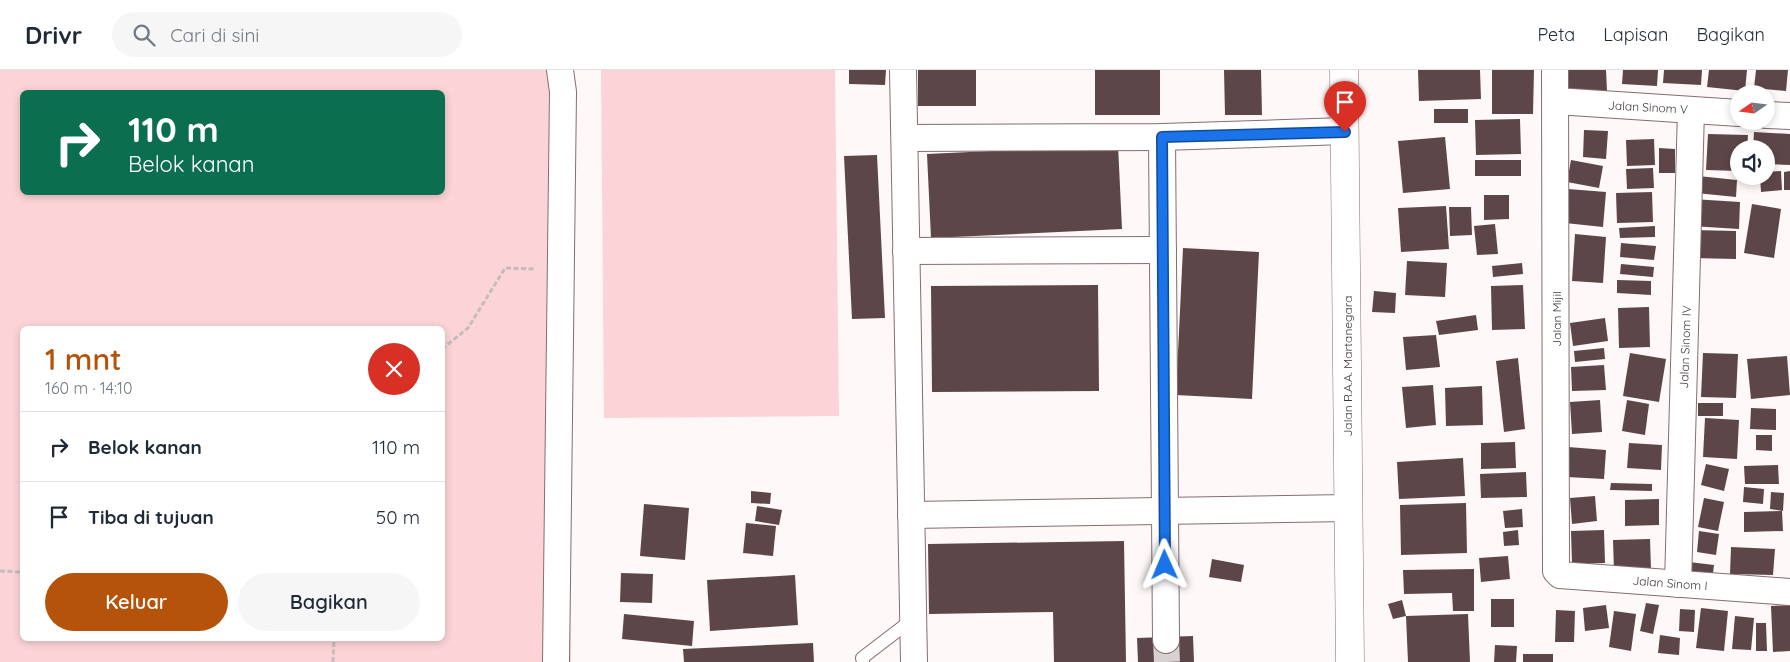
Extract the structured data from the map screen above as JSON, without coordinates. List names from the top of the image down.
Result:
{
  "streets": {
    "main road": ["Jalan R.A.A. Martanegara"],
    "street": [
      "Jalan Sinom V",
      "Jalan Mijil",
      "Jalan Sinom IV",
      "Jalan Sinom I"
    ]
  },
  "crossings": [
    ["Jalan Sinom V", "Jalan Mijil"],
    ["Jalan Sinom V", "Jalan Sinom IV"],
    ["Jalan Mijil", "Jalan Sinom I"],
    ["Jalan Sinom IV", "Jalan Sinom I"]
  ],
  "north": "left",
  "page": {
    "header": "Drivr",
    "search": "Cari di sini",
    "nav": ["Peta", "Lapisan", "Bagikan"],
    "turn": ["110 m", "Belok kanan"],
    "heading": ["1 mnt", "160 m · 14:10"],
    "list": [
      {
        "name": "Belok kanan",
        "value": "110 m"
      },
      {
        "name": "Tiba di tujuan",
        "value": "50 m"
      }
    ],
    "buttons": ["Keluar", "Bagikan"]
  }
}
